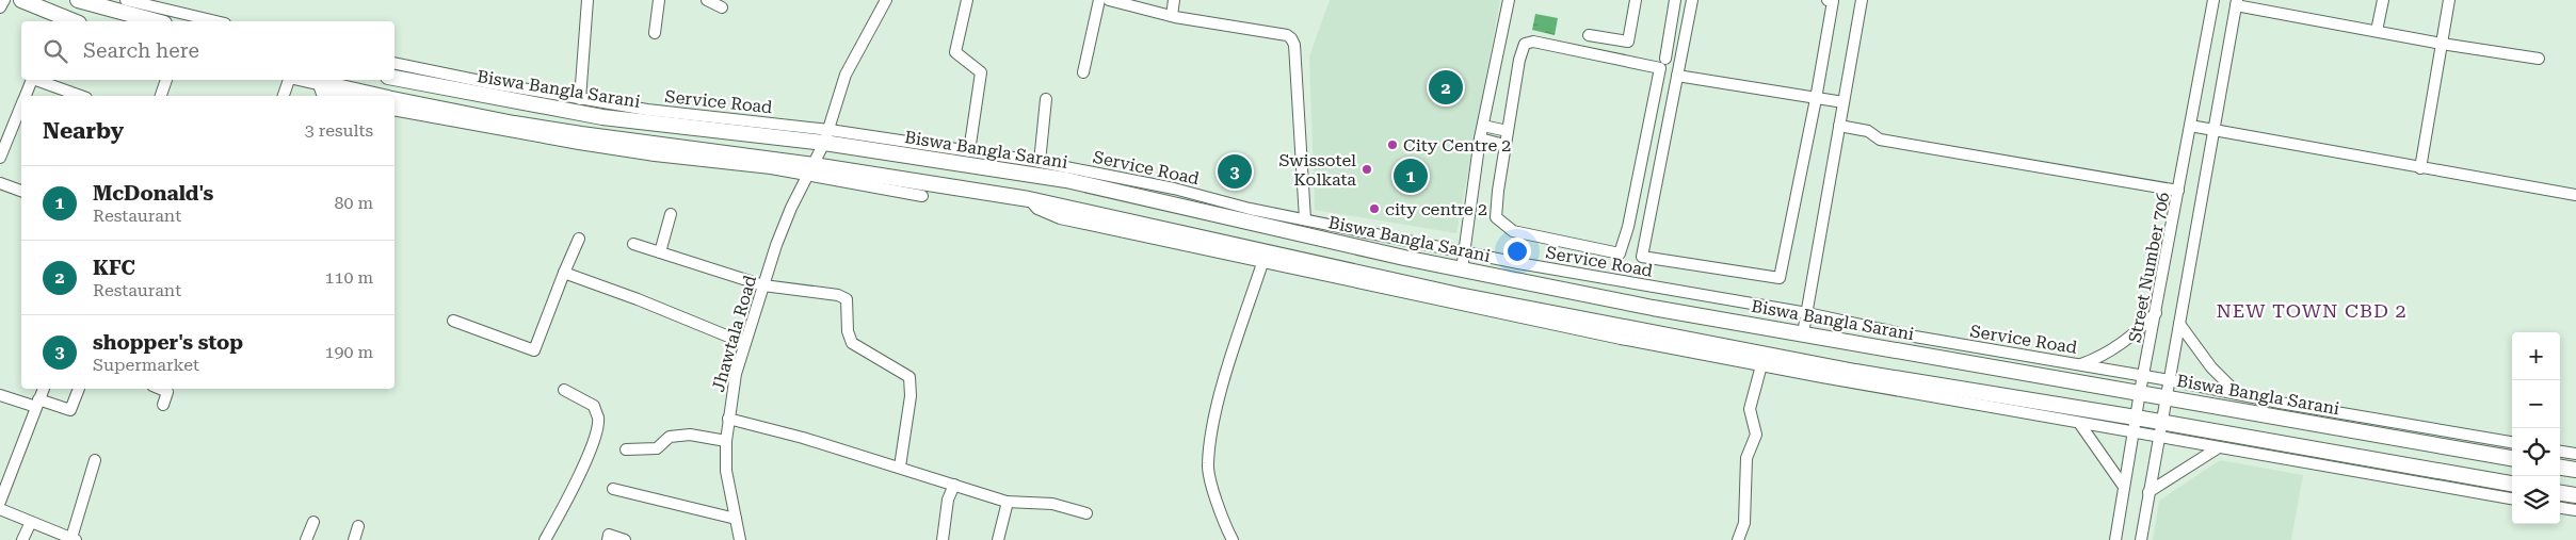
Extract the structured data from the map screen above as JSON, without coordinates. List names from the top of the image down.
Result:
{
  "streets": {
    "main road": ["Biswa Bangla Sarani"],
    "street": ["Service Road", "Street Number 706", "Jhawtala Road"]
  },
  "crossings": [
    ["Biswa Bangla Sarani", "Service Road"],
    ["Biswa Bangla Sarani", "Street Number 706"],
    ["Biswa Bangla Sarani", "Jhawtala Road"],
    ["Service Road", "Street Number 706"],
    ["Service Road", "Jhawtala Road"]
  ],
  "districts": ["NEW TOWN CBD 2"],
  "places": ["City Centre 2", "Swissotel Kolkata", "city centre 2"],
  "page": {
    "search": "Search here",
    "pins": ["2", "3", "1"],
    "heading": ["Nearby", "3 results"],
    "list": [
      {
        "mark": "1",
        "name": "McDonald's",
        "note": "Restaurant",
        "value": "80 m"
      },
      {
        "mark": "2",
        "name": "KFC",
        "note": "Restaurant",
        "value": "110 m"
      },
      {
        "mark": "3",
        "name": "shopper's stop",
        "note": "Supermarket",
        "value": "190 m"
      }
    ],
    "map_buttons": ["+", "−"]
  }
}
